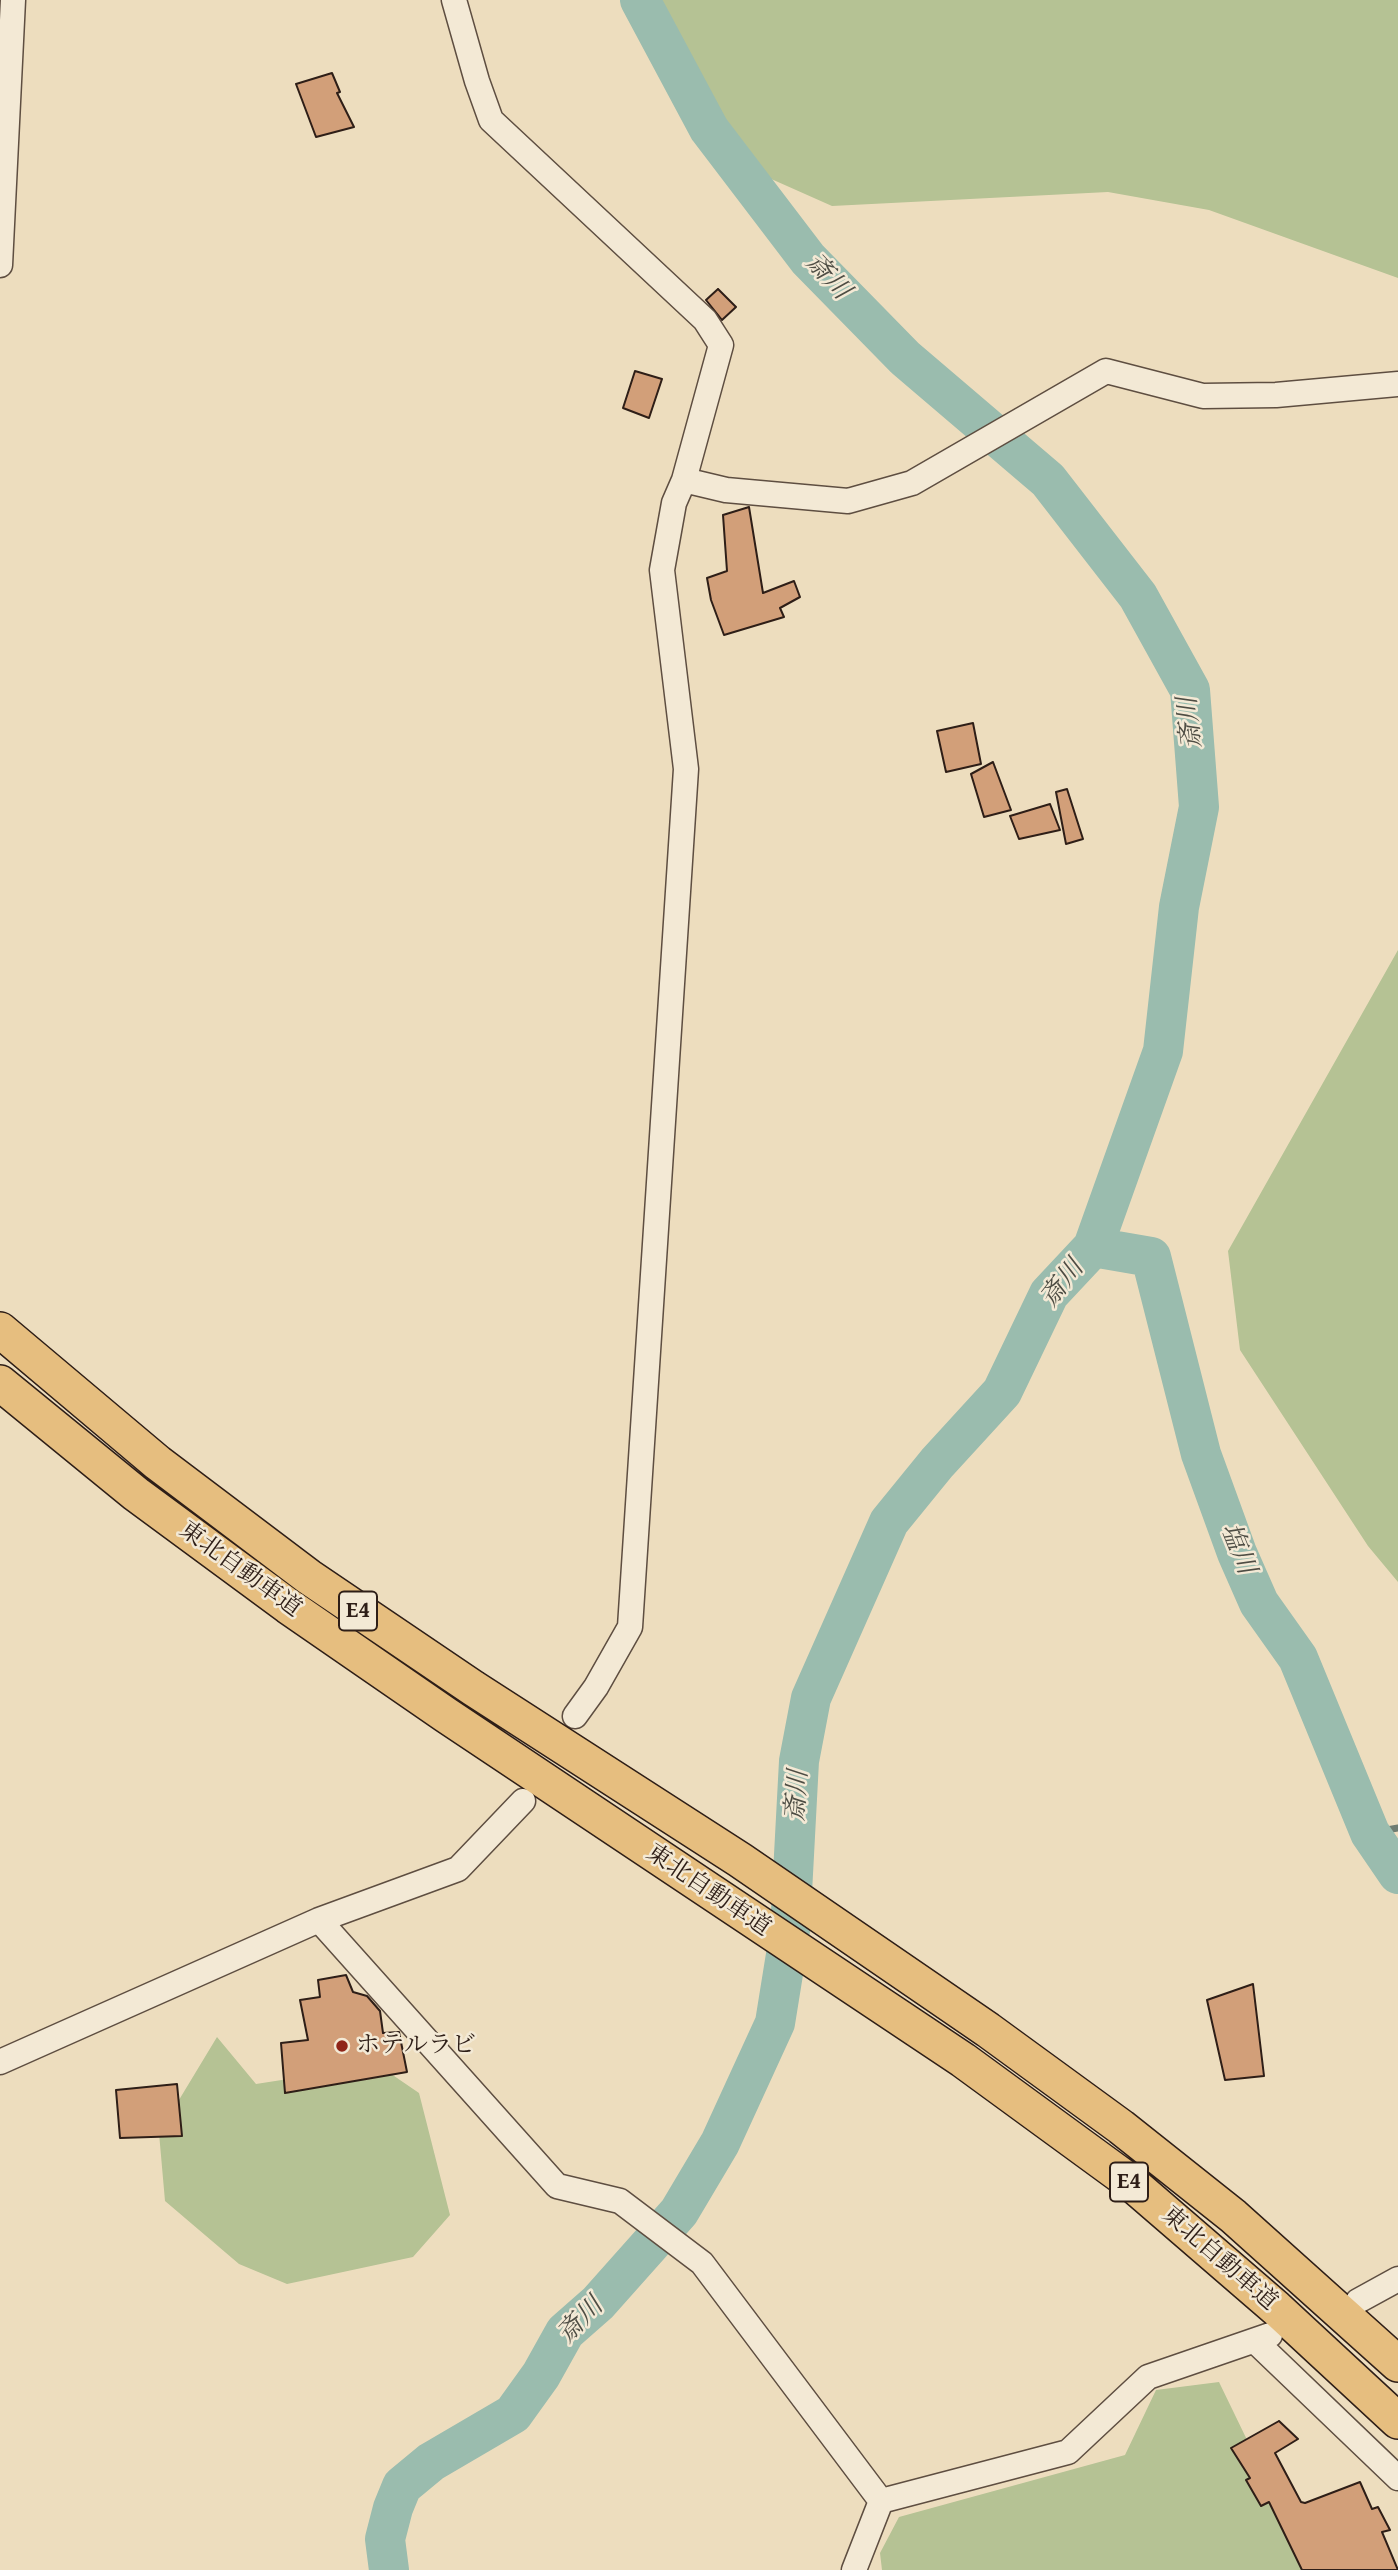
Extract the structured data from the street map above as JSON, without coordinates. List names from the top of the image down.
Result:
{
  "streets": {
    "highway": ["東北自動車道", "E4"]
  },
  "water": ["斎川", "塩川"],
  "places": ["ホテルラビ"]
}
